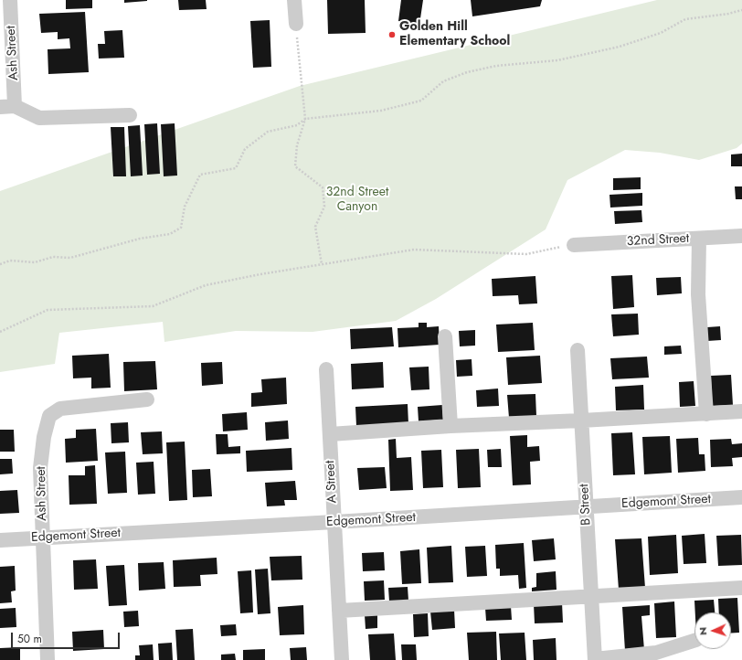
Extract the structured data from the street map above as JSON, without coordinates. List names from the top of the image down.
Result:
{
  "streets": {
    "street": [
      "Ash Street",
      "32nd Street",
      "A Street",
      "Edgemont Street",
      "B Street"
    ]
  },
  "crossings": [
    ["Ash Street", "Edgemont Street"],
    ["A Street", "Edgemont Street"],
    ["Edgemont Street", "B Street"]
  ],
  "parks": ["32nd Street Canyon"],
  "places": ["Golden Hill Elementary School"],
  "scale_bar": "50 m",
  "north": "left"
}
